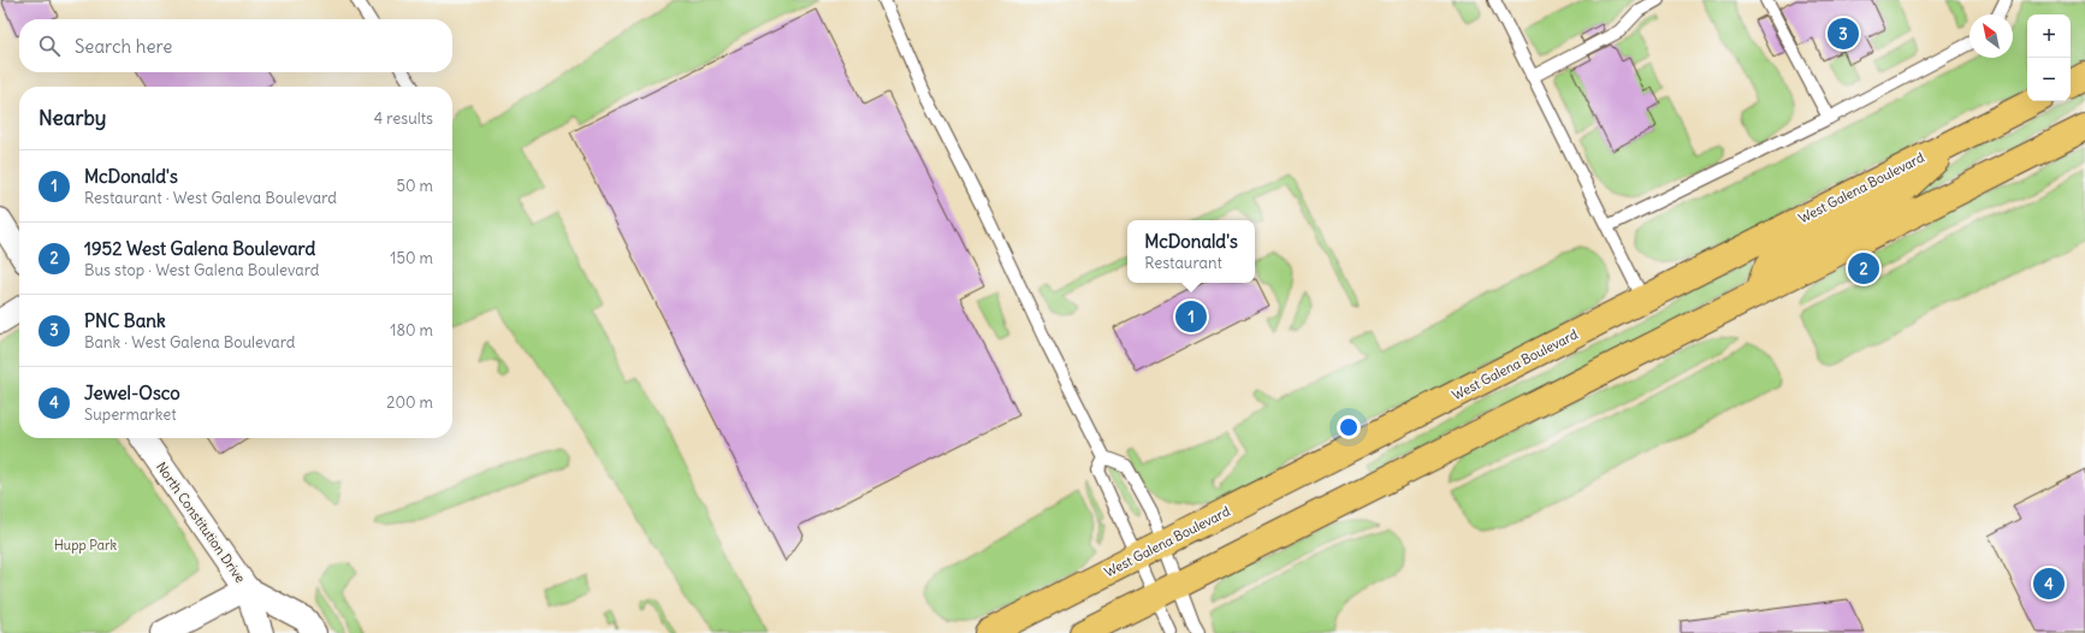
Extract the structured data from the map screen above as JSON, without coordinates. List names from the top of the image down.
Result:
{
  "streets": {
    "main road": ["West Galena Boulevard"],
    "street": ["North Constitution Drive"]
  },
  "parks": ["Hupp Park"],
  "north": "top left",
  "page": {
    "map_buttons": ["+", "−"],
    "pins": [
      "3",
      "2",
      "1",
      "4"
    ],
    "search": "Search here",
    "heading": ["Nearby", "4 results"],
    "list": [
      {
        "mark": "1",
        "name": "McDonald's",
        "note": "Restaurant · West Galena Boulevard",
        "value": "50 m"
      },
      {
        "mark": "2",
        "name": "1952 West Galena Boulevard",
        "note": "Bus stop · West Galena Boulevard",
        "value": "150 m"
      },
      {
        "mark": "3",
        "name": "PNC Bank",
        "note": "Bank · West Galena Boulevard",
        "value": "180 m"
      },
      {
        "mark": "4",
        "name": "Jewel-Osco",
        "note": "Supermarket",
        "value": "200 m"
      }
    ],
    "popup": ["McDonald's", "Restaurant"]
  }
}
